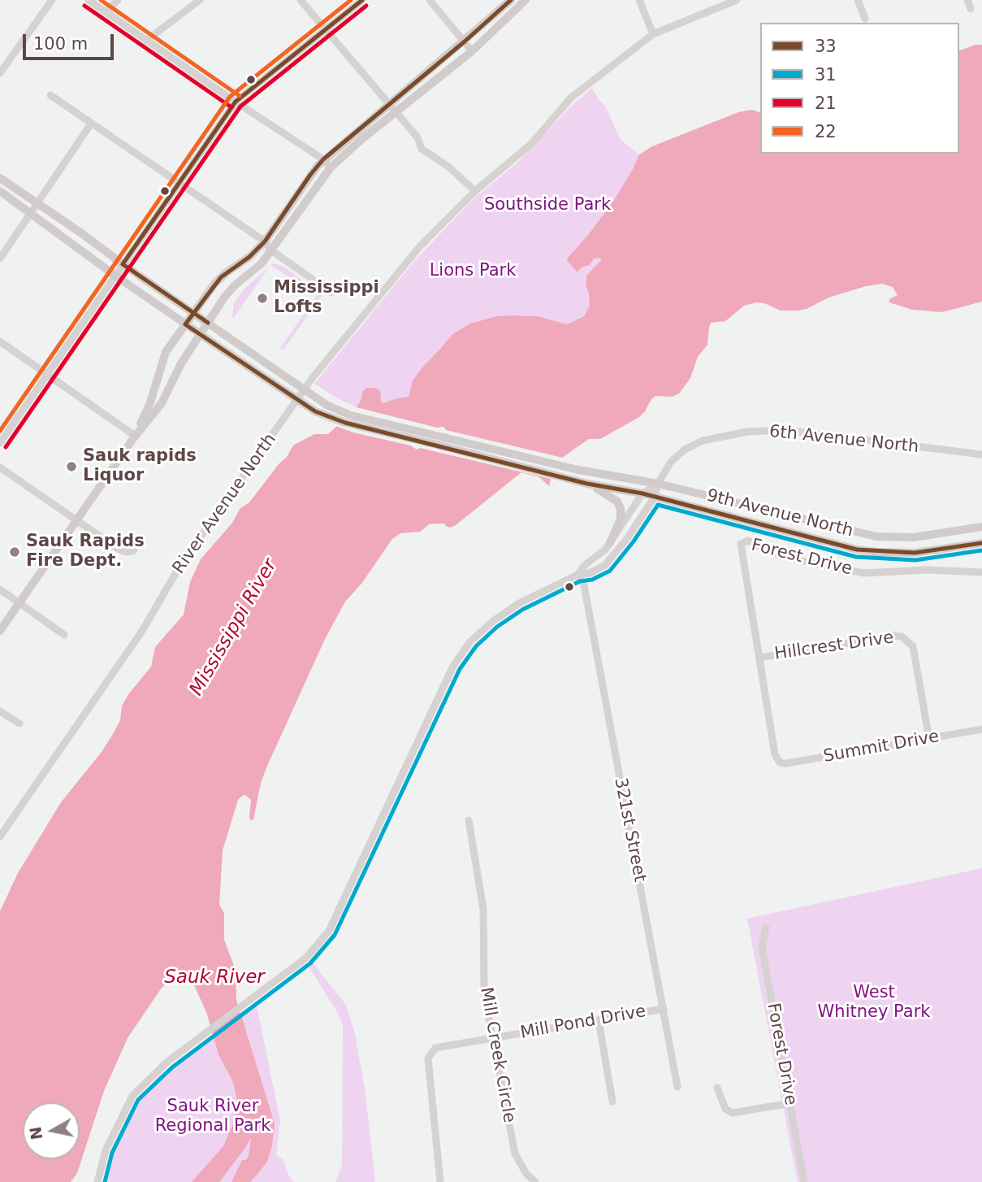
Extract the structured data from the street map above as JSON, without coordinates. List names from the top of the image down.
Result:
{
  "streets": {
    "main road": ["9th Avenue North"],
    "street": [
      "6th Avenue North",
      "River Avenue North",
      "Forest Drive",
      "Hillcrest Drive",
      "Summit Drive",
      "321st Street",
      "Mill Pond Drive",
      "Mill Creek Circle"
    ]
  },
  "crossings": [
    ["6th Avenue North", "9th Avenue North"],
    ["Forest Drive", "Hillcrest Drive"],
    ["Forest Drive", "Summit Drive"],
    ["Hillcrest Drive", "Summit Drive"],
    ["321st Street", "Mill Pond Drive"],
    ["Mill Pond Drive", "Mill Creek Circle"]
  ],
  "water": ["Mississippi River", "Sauk River"],
  "parks": [
    "Southside Park",
    "Lions Park",
    "West Whitney Park",
    "Sauk River Regional Park"
  ],
  "places": ["Mississippi Lofts", "Sauk rapids Liquor", "Sauk Rapids Fire Dept."],
  "lines": [
    "transit line 33",
    "transit line 22",
    "transit line 21",
    "transit line 31"
  ],
  "legend": [
    "33",
    "31",
    "21",
    "22"
  ],
  "scale_bar": "100 m",
  "north": "left"
}
